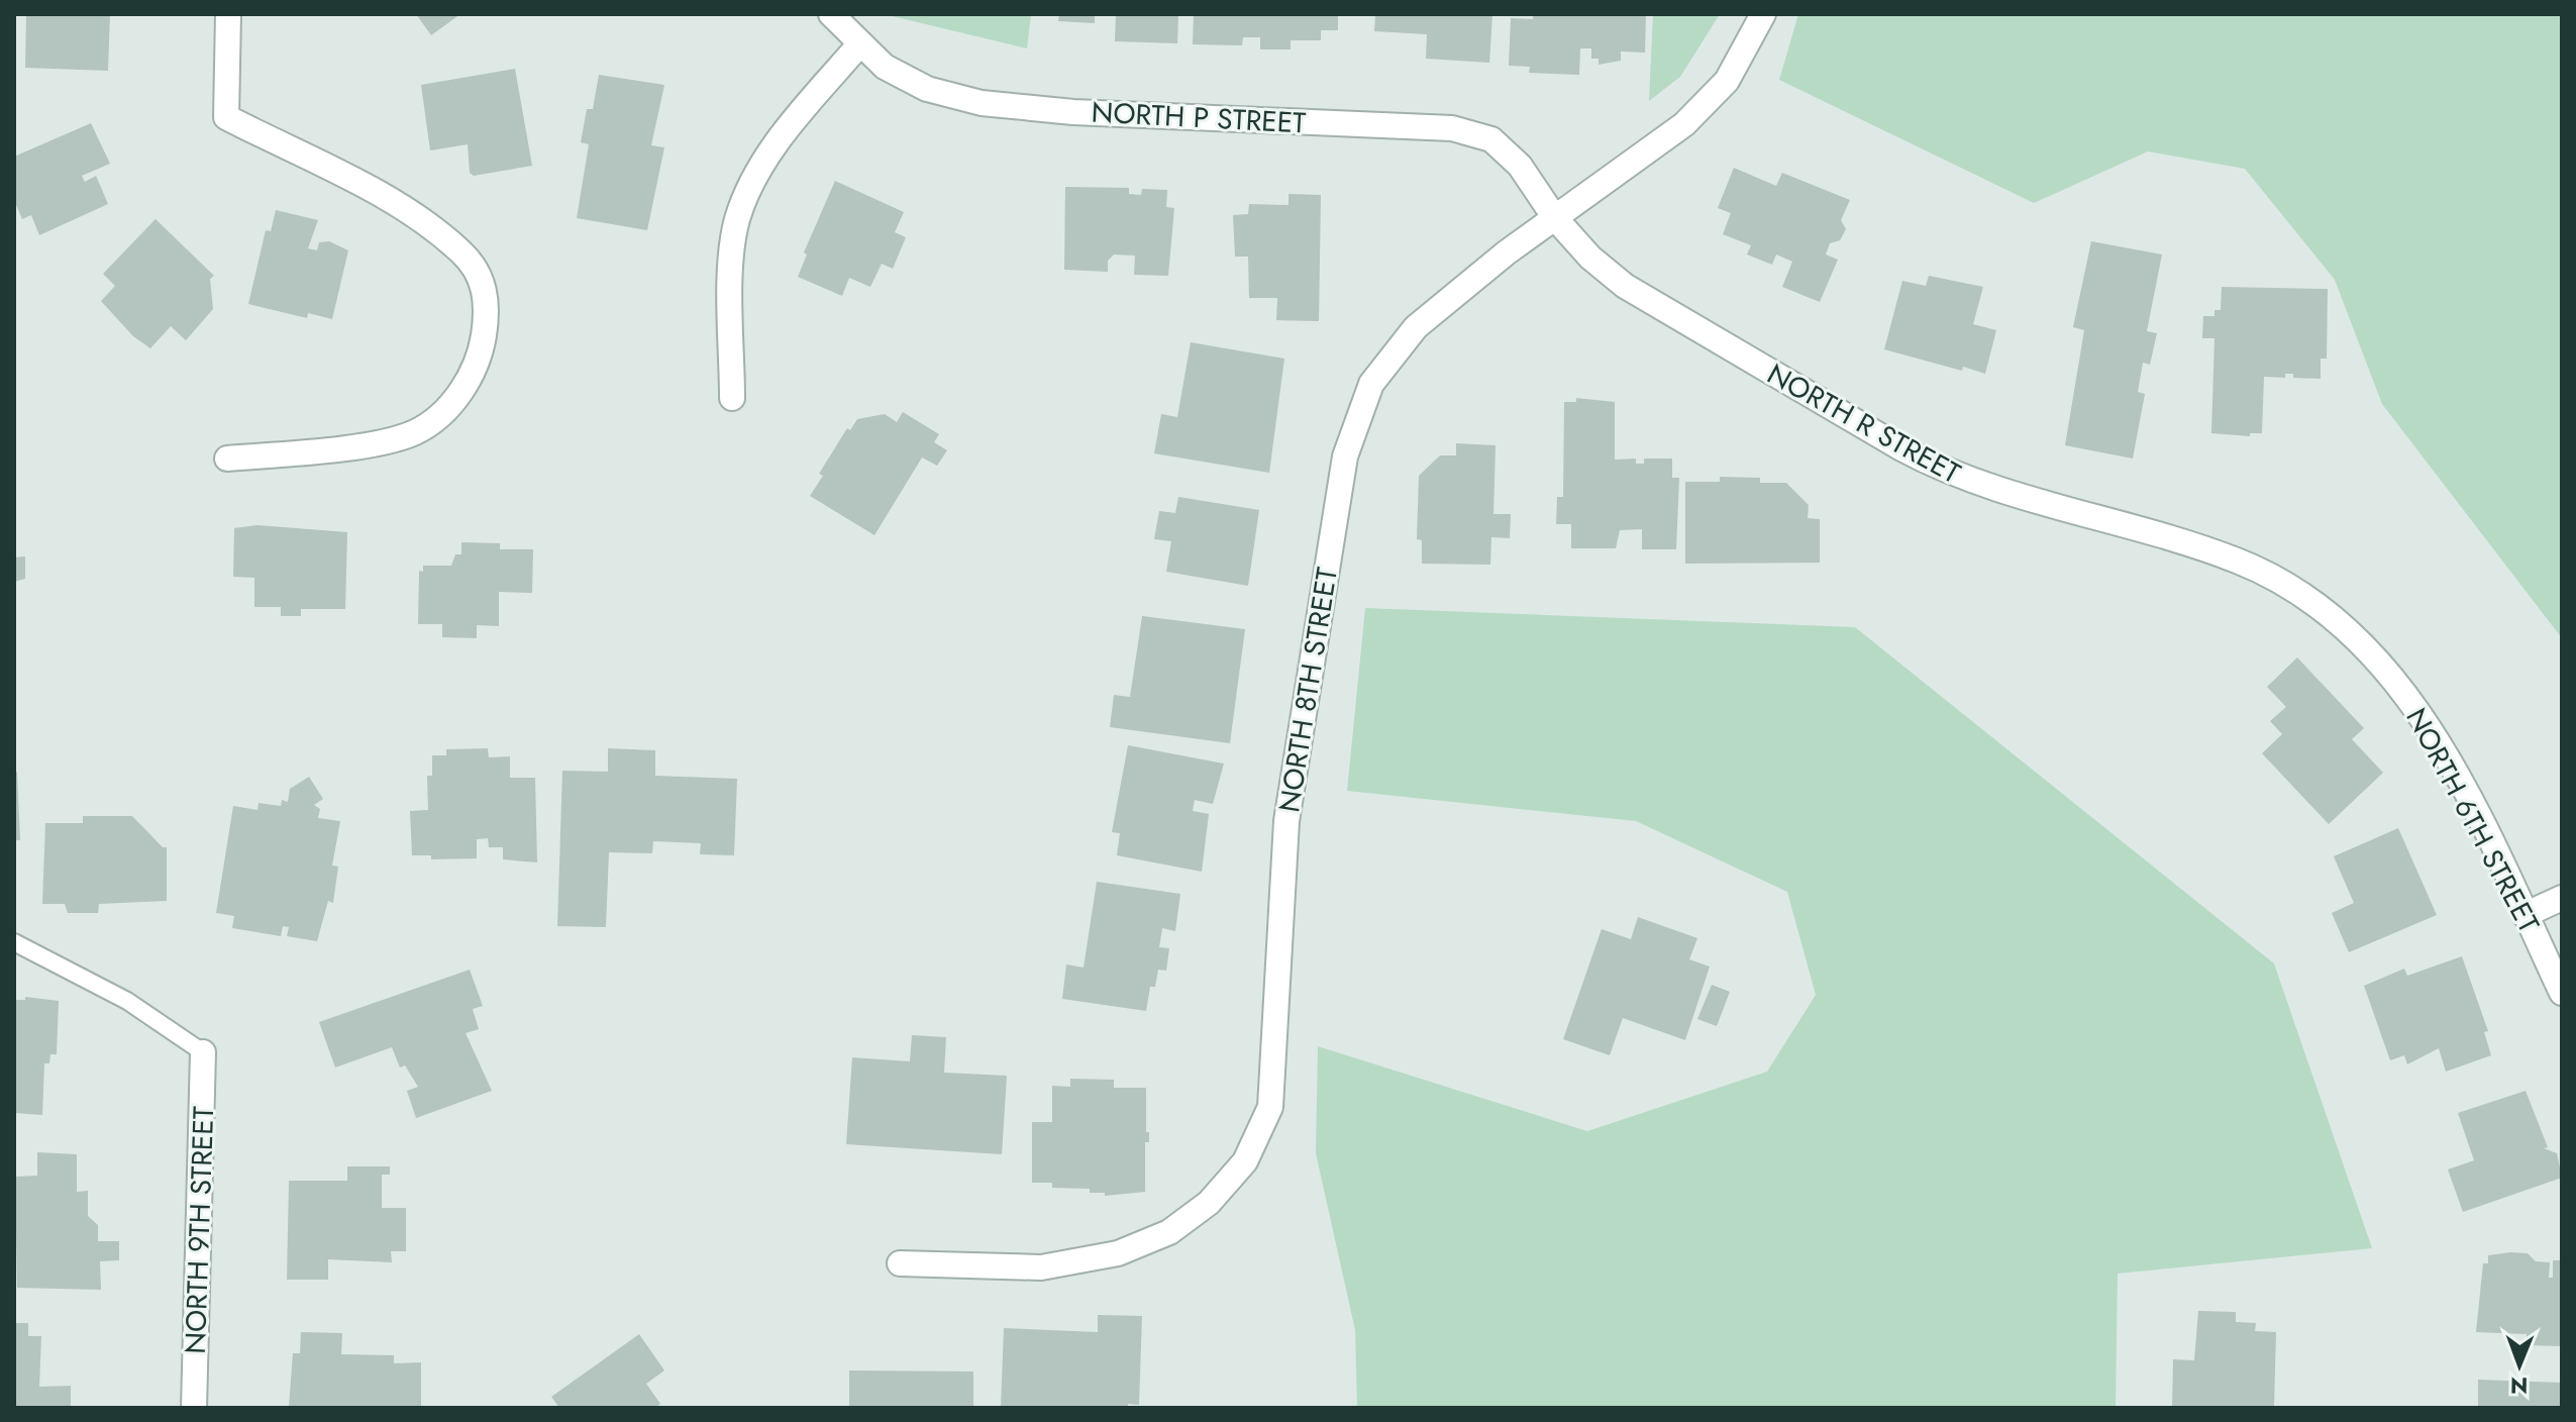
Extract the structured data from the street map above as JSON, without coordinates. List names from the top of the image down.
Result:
{
  "streets": {
    "street": [
      "NORTH P STREET",
      "NORTH R STREET",
      "NORTH 8TH STREET",
      "NORTH 6TH STREET",
      "NORTH 9TH STREET"
    ]
  },
  "crossings": [
    ["NORTH P STREET", "NORTH R STREET"],
    ["NORTH P STREET", "NORTH 8TH STREET"],
    ["NORTH R STREET", "NORTH 8TH STREET"],
    ["NORTH R STREET", "NORTH 6TH STREET"]
  ],
  "north": "bottom"
}
